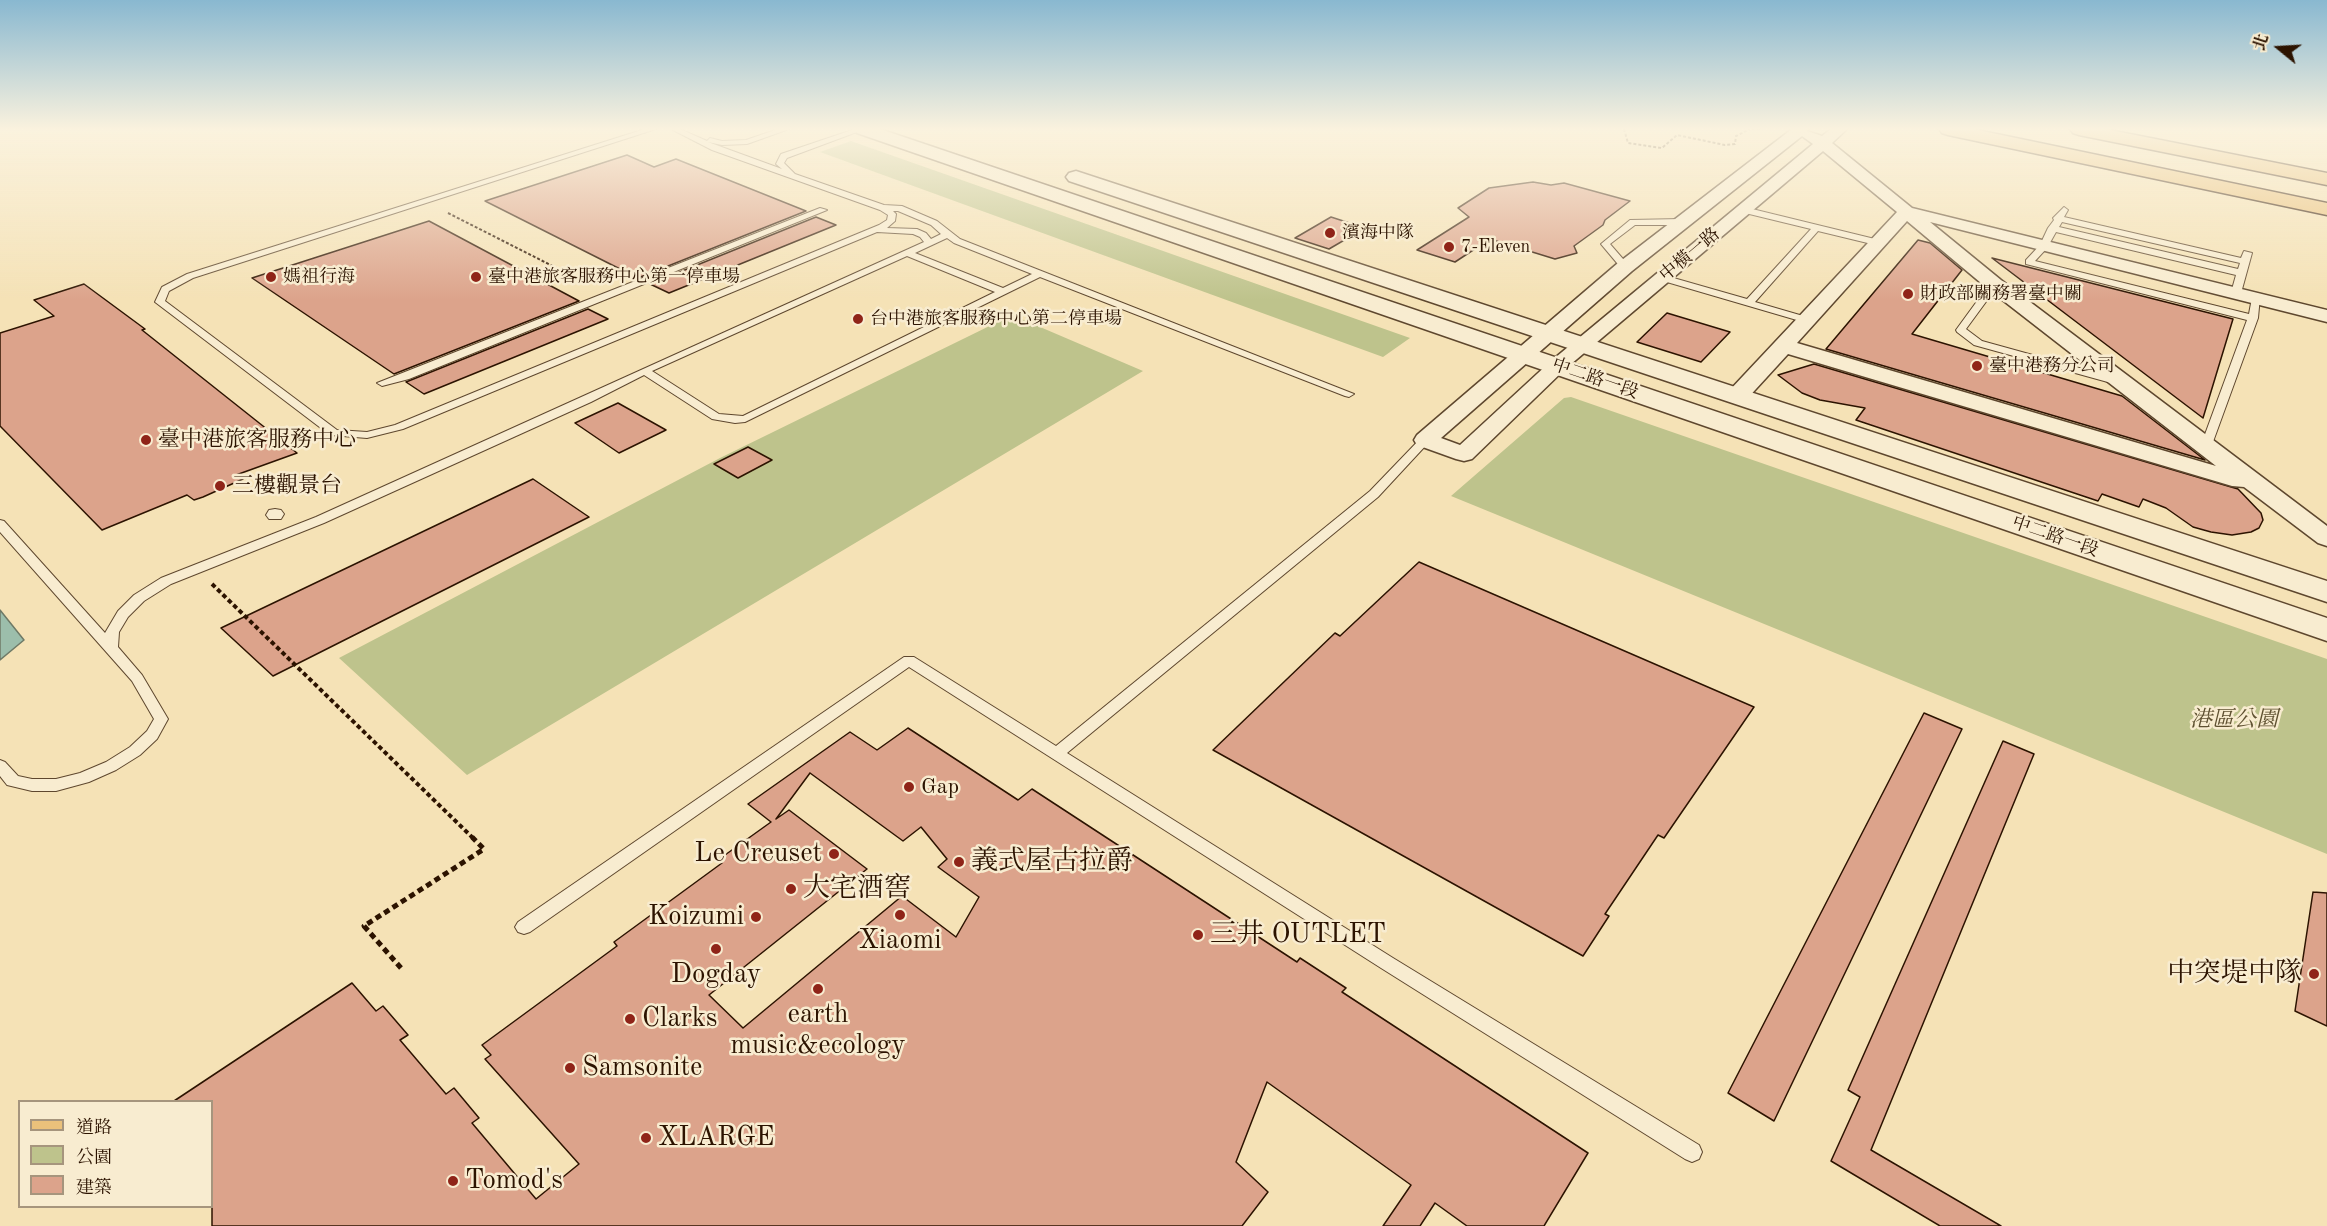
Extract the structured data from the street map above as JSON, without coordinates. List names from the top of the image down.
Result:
{
  "streets": {
    "street": ["中橫一路", "中二路一段"]
  },
  "crossings": [
    ["中橫一路", "中二路一段"]
  ],
  "parks": ["港區公園"],
  "places": [
    "濱海中隊",
    "7-Eleven",
    "媽祖行海",
    "臺中港旅客服務中心第一停車場",
    "財政部關務署臺中關",
    "台中港旅客服務中心第二停車場",
    "臺中港務分公司",
    "臺中港旅客服務中心",
    "三樓觀景台",
    "Gap",
    "Le Creuset",
    "義式屋古拉爵",
    "大宅酒窖",
    "Xiaomi",
    "Koizumi",
    "三井 OUTLET",
    "Dogday",
    "中突堤中隊",
    "earth music&ecology",
    "Clarks",
    "Samsonite",
    "XLARGE",
    "Tomod's"
  ],
  "legend": ["道路", "公園", "建築"],
  "north": "left"
}
